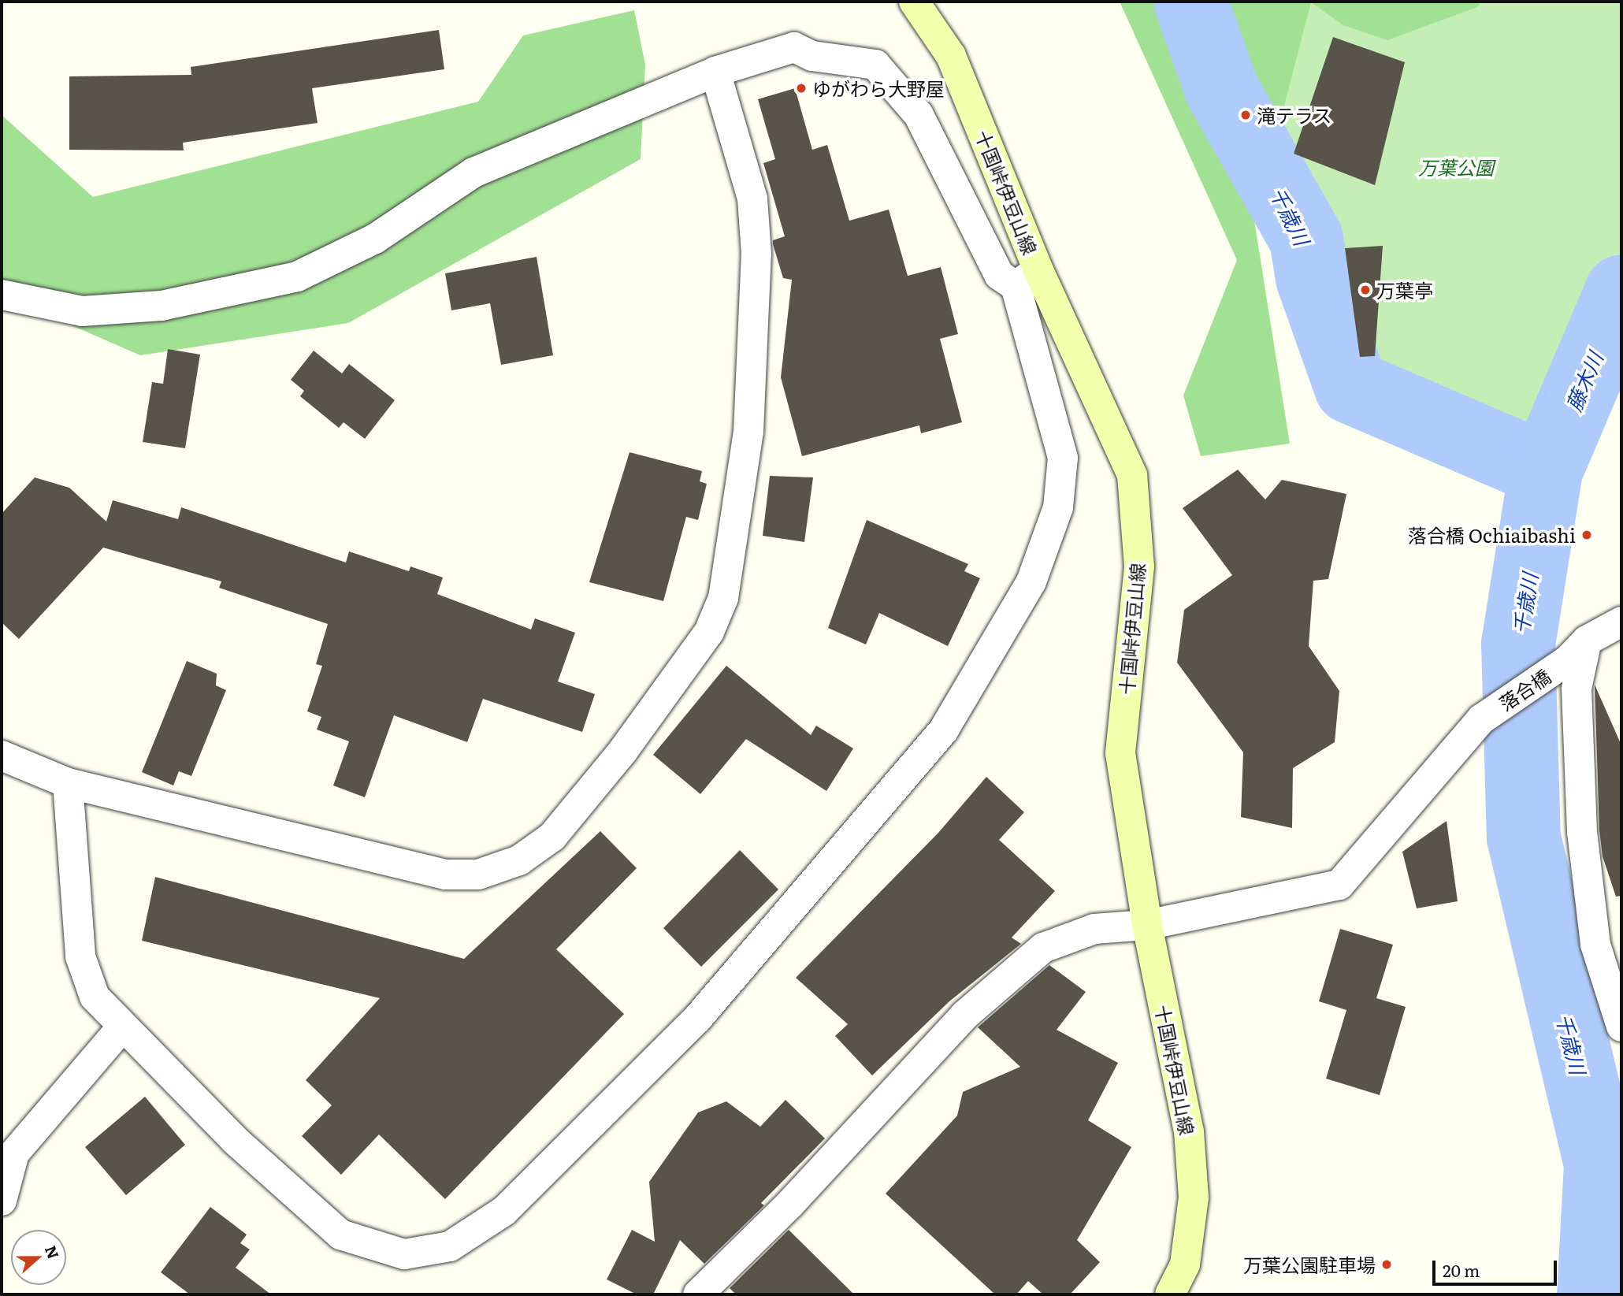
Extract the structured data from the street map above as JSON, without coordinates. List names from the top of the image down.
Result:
{
  "streets": {
    "main road": ["十国峠伊豆山線"],
    "street": ["落合橋"]
  },
  "crossings": [
    ["十国峠伊豆山線", "落合橋"]
  ],
  "water": ["千歳川", "藤木川"],
  "parks": ["万葉公園"],
  "places": [
    "ゆがわら大野屋",
    "滝テラス",
    "万葉亭",
    "落合橋 Ochiaibashi",
    "万葉公園駐車場"
  ],
  "scale_bar": "20 m",
  "north": "right"
}
